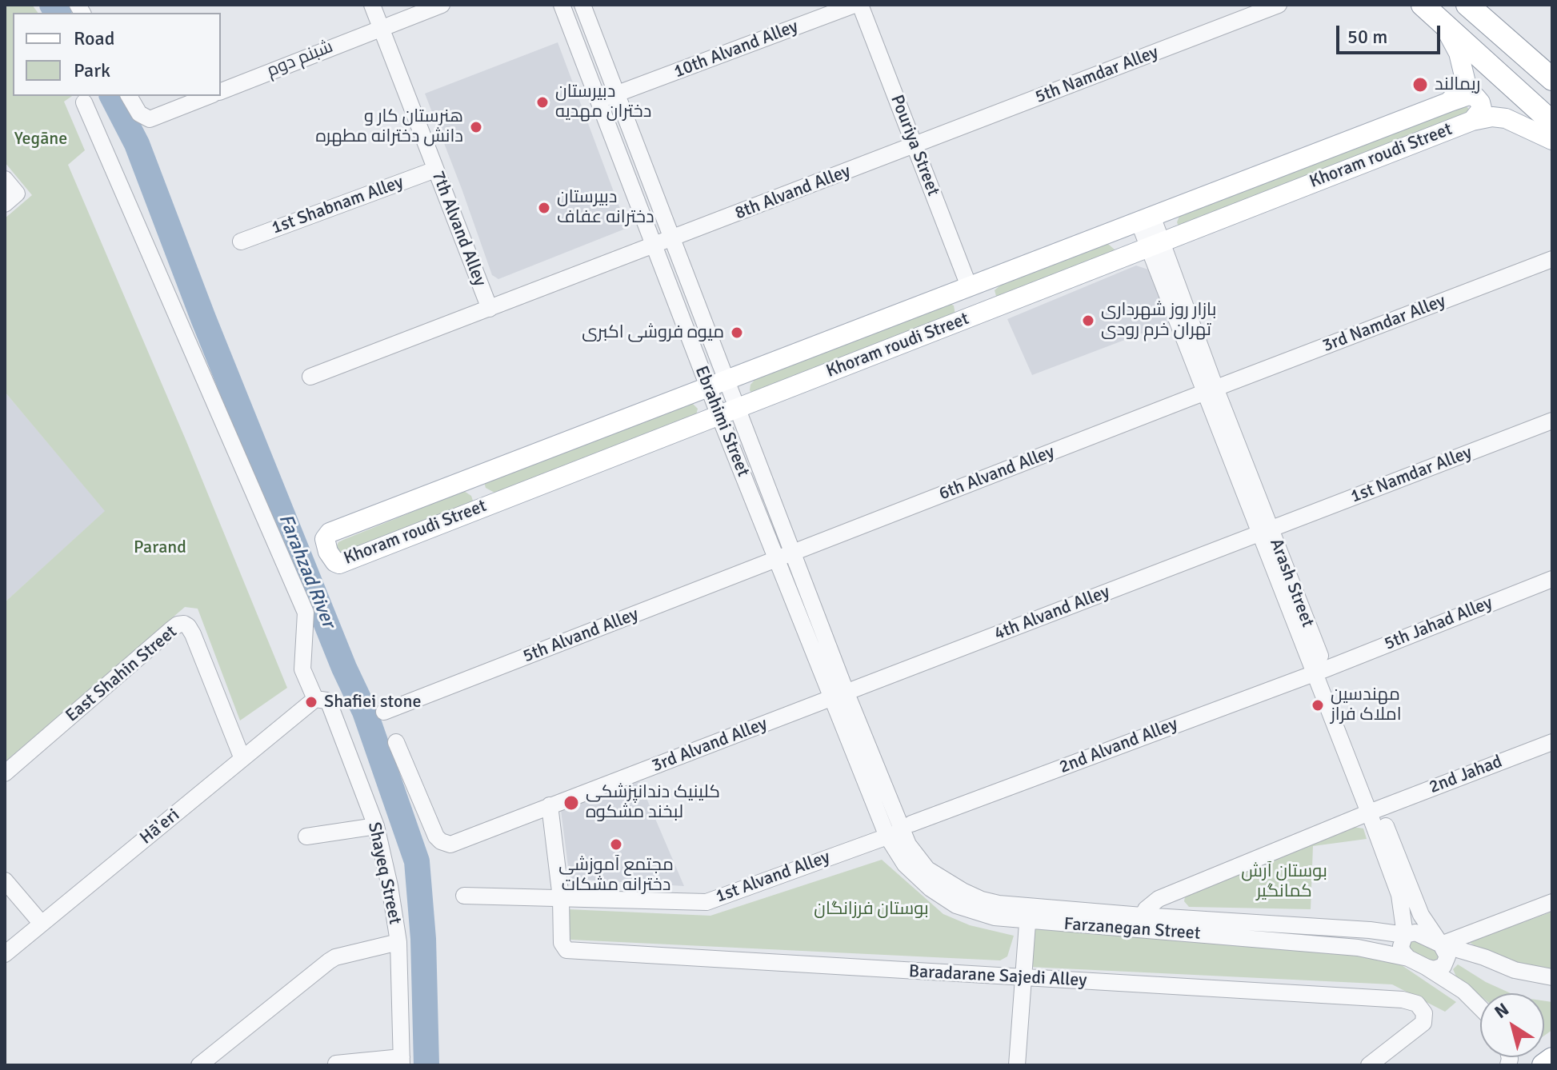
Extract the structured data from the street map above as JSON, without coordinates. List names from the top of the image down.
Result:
{
  "streets": {
    "main road": ["Khoram roudi Street"],
    "street": [
      "10th Alvand Alley",
      "شبنم دوم",
      "5th Namdar Alley",
      "Pouriya Street",
      "8th Alvand Alley",
      "1st Shabnam Alley",
      "7th Alvand Alley",
      "3rd Namdar Alley",
      "Ebrahimi Street",
      "6th Alvand Alley",
      "1st Namdar Alley",
      "Arash Street",
      "4th Alvand Alley",
      "5th Jahad Alley",
      "5th Alvand Alley",
      "East Shahin Street",
      "3rd Alvand Alley",
      "2nd Alvand Alley",
      "2nd Jahad",
      "Hā'eri",
      "Shayeq Street",
      "1st Alvand Alley",
      "Farzanegan Street",
      "Baradarane Sajedi Alley"
    ]
  },
  "crossings": [
    ["10th Alvand Alley", "Ebrahimi Street"],
    ["شبنم دوم", "7th Alvand Alley"],
    ["5th Namdar Alley", "Pouriya Street"],
    ["5th Namdar Alley", "8th Alvand Alley"],
    ["Pouriya Street", "Khoram roudi Street"],
    ["Pouriya Street", "8th Alvand Alley"],
    ["Khoram roudi Street", "Ebrahimi Street"],
    ["Khoram roudi Street", "Arash Street"],
    ["8th Alvand Alley", "7th Alvand Alley"],
    ["8th Alvand Alley", "Ebrahimi Street"],
    ["1st Shabnam Alley", "7th Alvand Alley"],
    ["7th Alvand Alley", "Ebrahimi Street"],
    ["3rd Namdar Alley", "6th Alvand Alley"],
    ["3rd Namdar Alley", "Arash Street"],
    ["Ebrahimi Street", "6th Alvand Alley"],
    ["Ebrahimi Street", "4th Alvand Alley"],
    ["Ebrahimi Street", "5th Alvand Alley"],
    ["Ebrahimi Street", "3rd Alvand Alley"],
    ["Ebrahimi Street", "2nd Alvand Alley"],
    ["Ebrahimi Street", "1st Alvand Alley"],
    ["Ebrahimi Street", "Farzanegan Street"],
    ["6th Alvand Alley", "Arash Street"],
    ["6th Alvand Alley", "5th Alvand Alley"],
    ["1st Namdar Alley", "Arash Street"],
    ["1st Namdar Alley", "4th Alvand Alley"],
    ["Arash Street", "4th Alvand Alley"],
    ["Arash Street", "5th Jahad Alley"],
    ["Arash Street", "2nd Alvand Alley"],
    ["Arash Street", "2nd Jahad"],
    ["Arash Street", "Farzanegan Street"],
    ["4th Alvand Alley", "3rd Alvand Alley"],
    ["5th Jahad Alley", "2nd Alvand Alley"],
    ["East Shahin Street", "Hā'eri"],
    ["2nd Alvand Alley", "1st Alvand Alley"],
    ["2nd Alvand Alley", "Farzanegan Street"],
    ["2nd Jahad", "Farzanegan Street"],
    ["Hā'eri", "Shayeq Street"],
    ["1st Alvand Alley", "Farzanegan Street"],
    ["1st Alvand Alley", "Baradarane Sajedi Alley"]
  ],
  "water": ["Farahzad River"],
  "parks": [
    "Yegāne",
    "Parand",
    "بوستان آرش کمانگیر",
    "بوستان فرزانگان"
  ],
  "places": [
    "ریمالند",
    "دبیرستان دختران مهدیه",
    "هنرستان کار و دانش دخترانه مطهره",
    "دبیرستان دخترانه عفاف",
    "بازار روز شهرداری تهران خرم رودی",
    "میوه فروشی اکبری",
    "Shafiei stone",
    "مهندسین املاک فراز",
    "کلینیک دندانپزشکی لبخند مشکوه",
    "مجتمع آموزشی دخترانه مشکات"
  ],
  "legend": ["Road", "Park"],
  "scale_bar": "50 m",
  "north": "top left"
}
